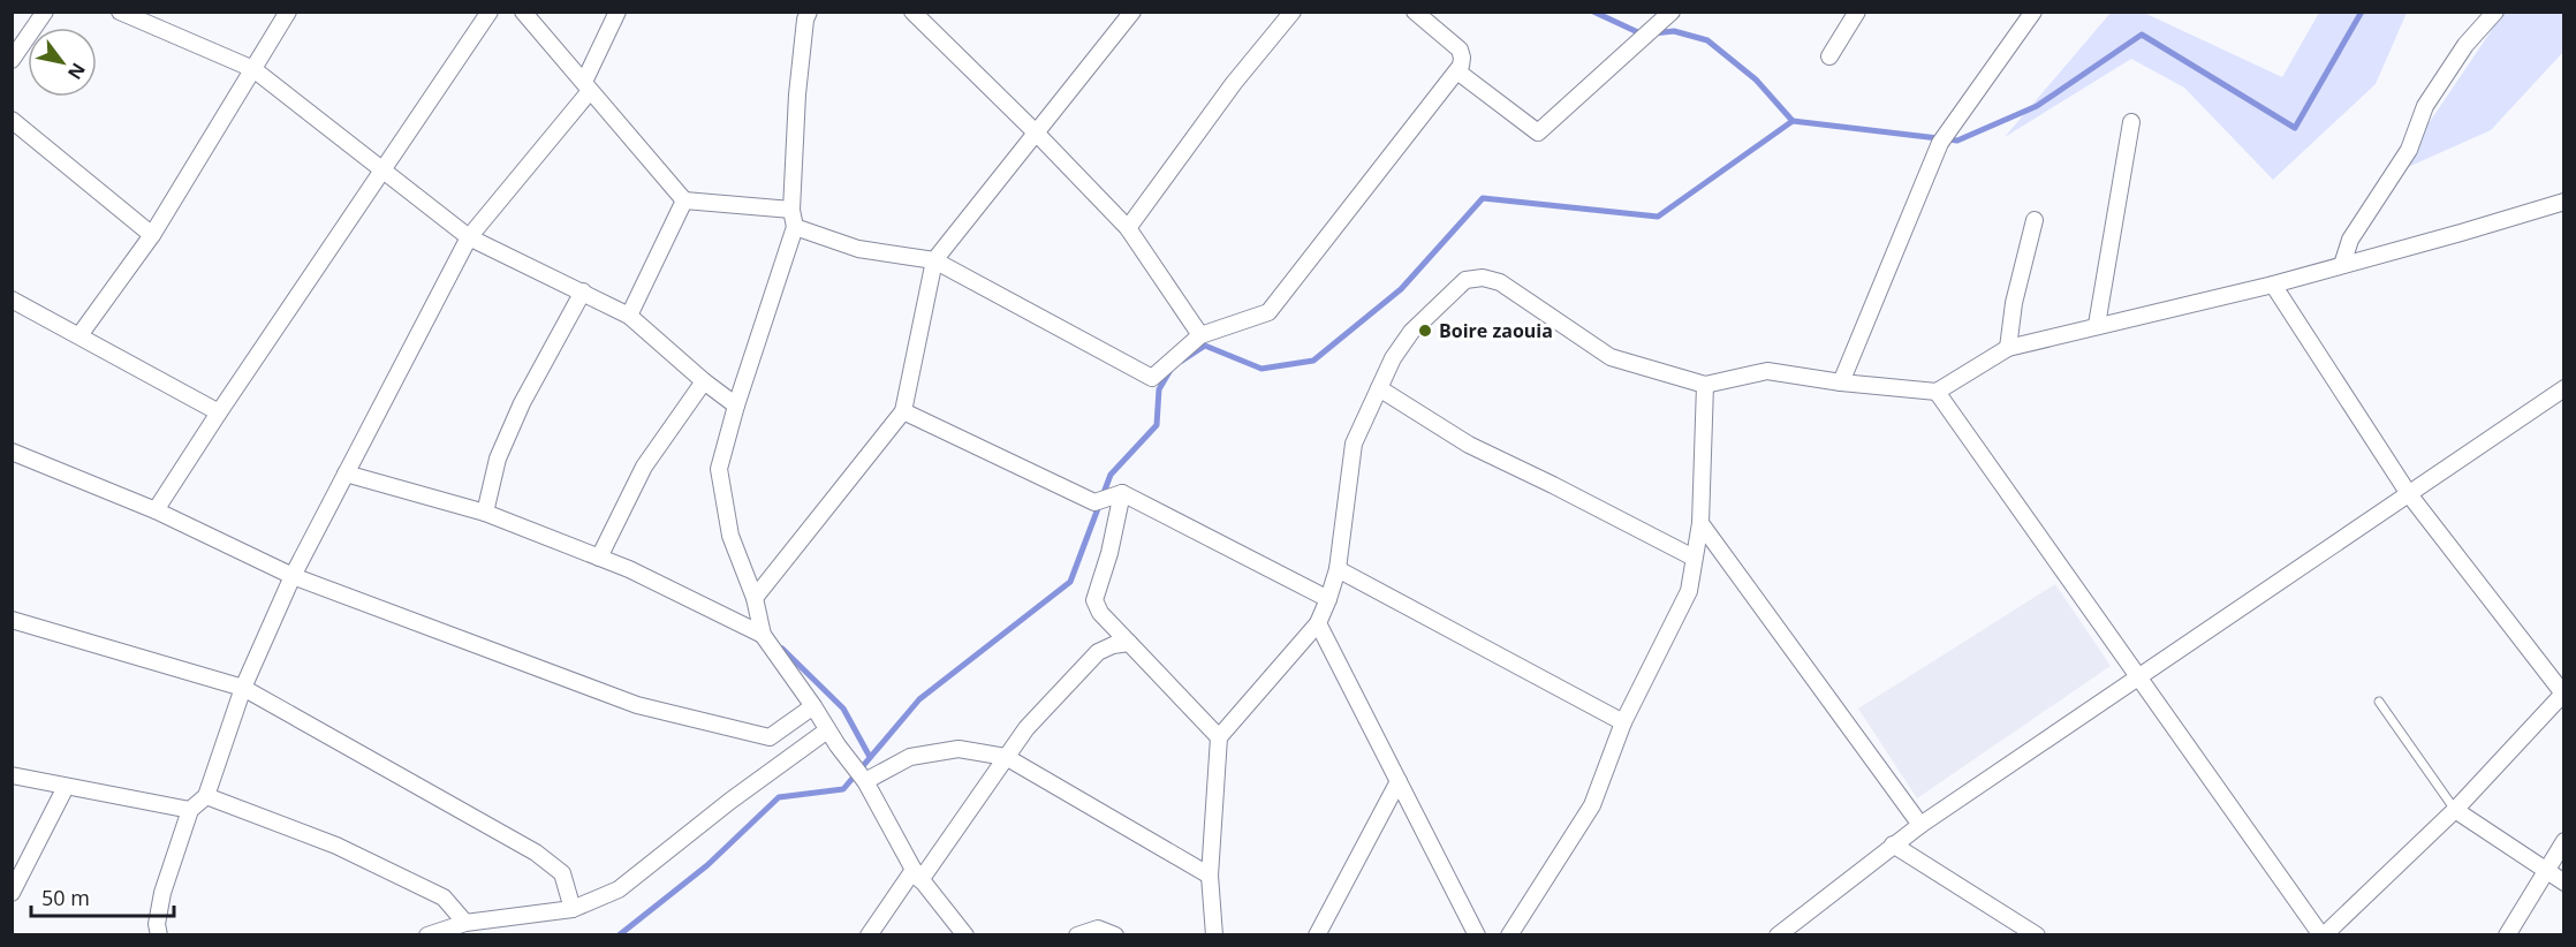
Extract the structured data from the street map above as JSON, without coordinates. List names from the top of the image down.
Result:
{
  "places": ["Boire zaouia"],
  "scale_bar": "50 m",
  "north": "bottom right"
}
